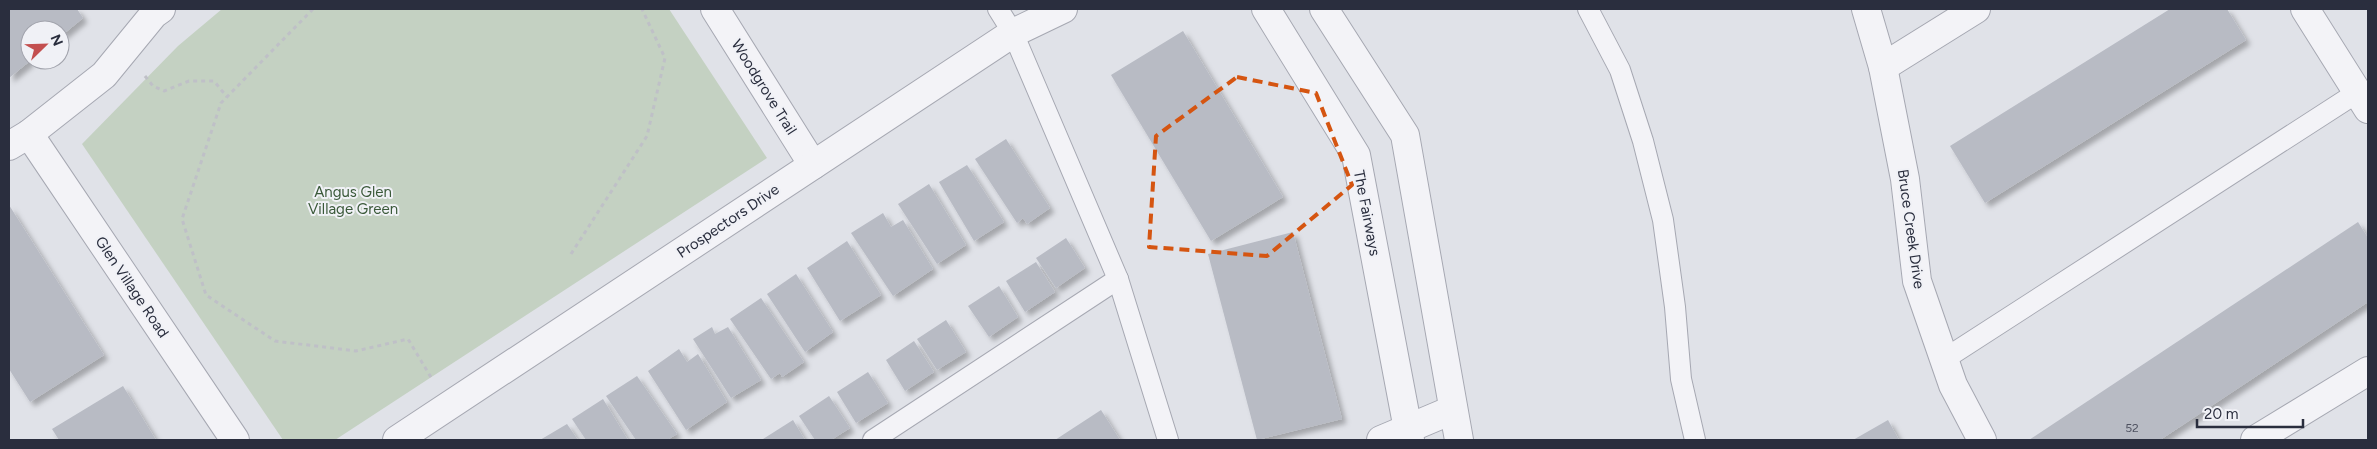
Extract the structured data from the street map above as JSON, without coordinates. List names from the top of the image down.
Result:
{
  "streets": {
    "street": [
      "Woodgrove Trail",
      "The Fairways",
      "Prospectors Drive",
      "Bruce Creek Drive",
      "Glen Village Road"
    ]
  },
  "crossings": [
    ["Woodgrove Trail", "Prospectors Drive"]
  ],
  "parks": ["Angus Glen Village Green"],
  "house_numbers": ["52"],
  "scale_bar": "20 m",
  "north": "top right"
}
